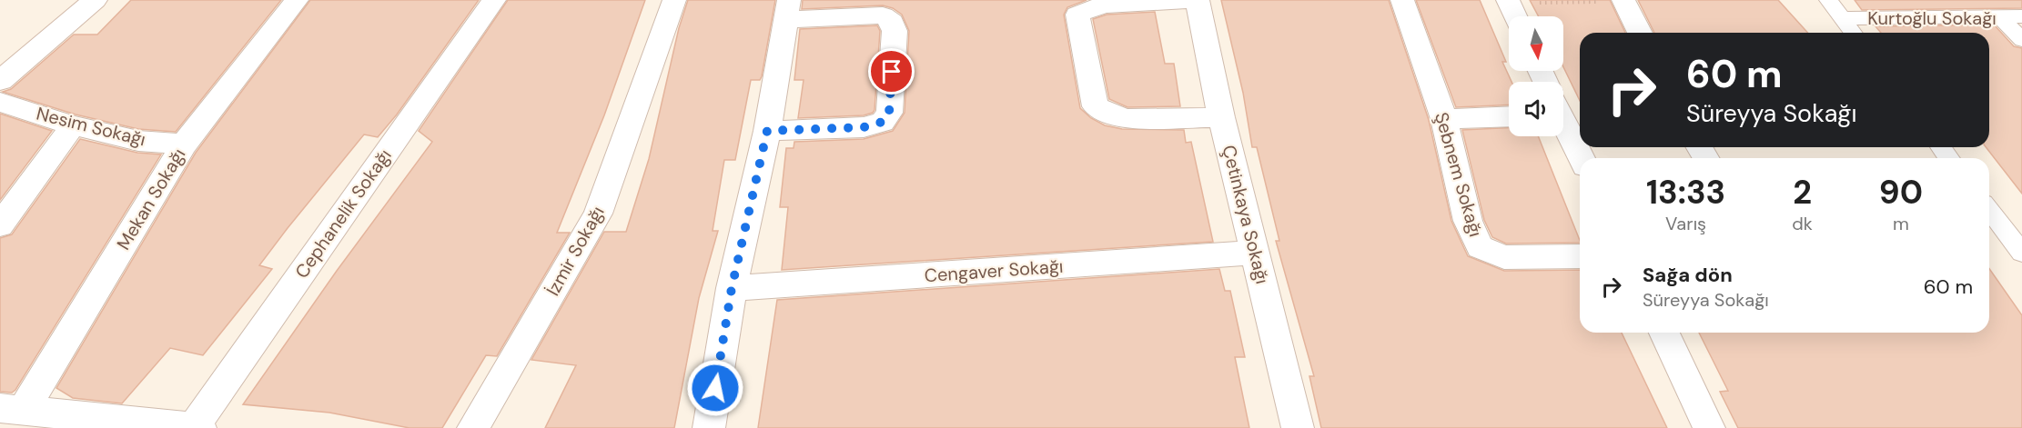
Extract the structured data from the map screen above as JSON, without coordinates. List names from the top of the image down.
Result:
{
  "streets": {
    "street": [
      "Kurtoğlu Sokağı",
      "Nesim Sokağı",
      "Şebnem Sokağı",
      "Mekan Sokağı",
      "Cephanelik Sokağı",
      "Çetinkaya Sokağı",
      "İzmir Sokağı",
      "Cengaver Sokağı"
    ]
  },
  "crossings": [
    ["Nesim Sokağı", "Mekan Sokağı"],
    ["Çetinkaya Sokağı", "Cengaver Sokağı"]
  ],
  "north": "bottom",
  "page": {
    "turn": ["60 m", "Süreyya Sokağı"],
    "eta": [
      "13:33",
      "Varış",
      "2",
      "dk",
      "90",
      "m"
    ],
    "list": [
      {
        "name": "Sağa dön",
        "note": "Süreyya Sokağı",
        "value": "60 m"
      }
    ]
  }
}
